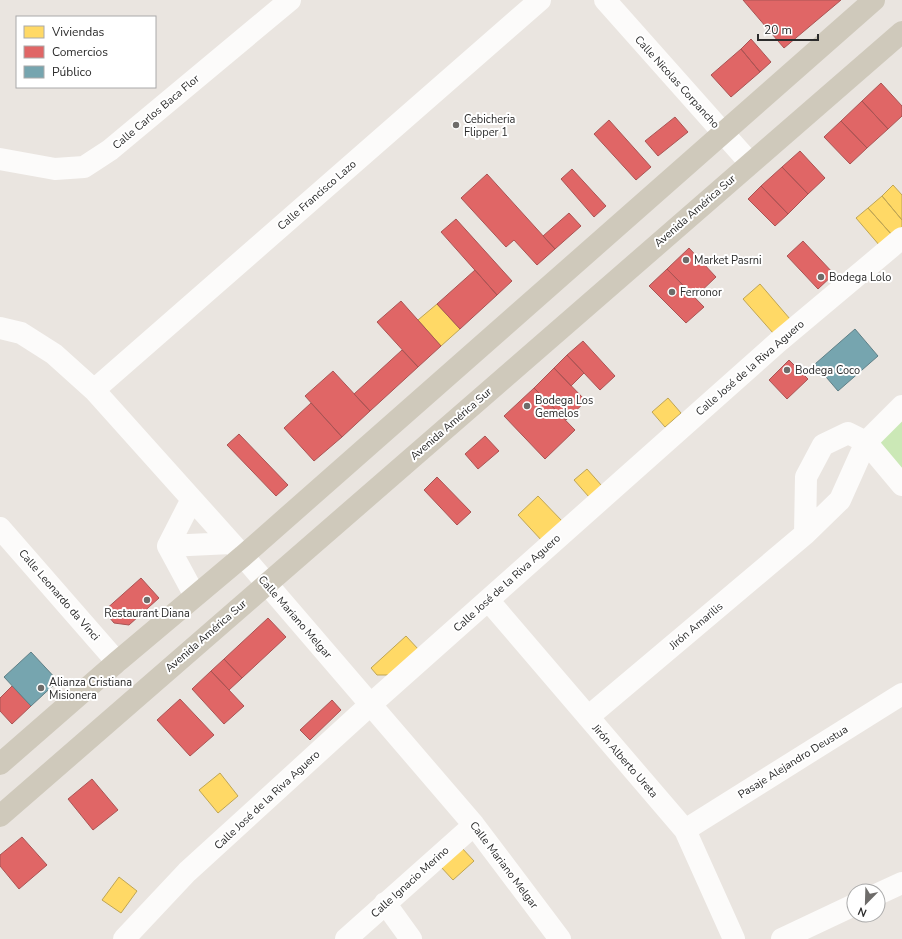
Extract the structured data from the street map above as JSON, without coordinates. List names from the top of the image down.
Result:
{
  "streets": {
    "main road": ["Avenida América Sur"],
    "street": [
      "Calle Nicolas Corpancho",
      "Calle Carlos Baca Flor",
      "Calle Francisco Lazo",
      "Calle José de la Riva Aguero",
      "Calle Leonardo da Vinci",
      "Calle Mariano Melgar",
      "Jirón Amarilis",
      "Jirón Alberto Ureta",
      "Pasaje Alejandro Deustua",
      "Calle Ignacio Merino"
    ]
  },
  "crossings": [
    ["Calle Nicolas Corpancho", "Avenida América Sur"],
    ["Calle Francisco Lazo", "Calle Mariano Melgar"],
    ["Avenida América Sur", "Calle Mariano Melgar"],
    ["Calle José de la Riva Aguero", "Calle Mariano Melgar"],
    ["Calle José de la Riva Aguero", "Jirón Alberto Ureta"],
    ["Calle Mariano Melgar", "Calle Ignacio Merino"],
    ["Jirón Amarilis", "Jirón Alberto Ureta"],
    ["Jirón Alberto Ureta", "Pasaje Alejandro Deustua"]
  ],
  "places": [
    "Cebicheria Flipper 1",
    "Market Pasrni",
    "Bodega Lolo",
    "Ferronor",
    "Bodega Coco",
    "Bodega Los Gemelos",
    "Restaurant Diana",
    "Alianza Cristiana Misionera"
  ],
  "legend": ["Viviendas", "Comercios", "Público"],
  "scale_bar": "20 m",
  "north": "bottom left"
}
